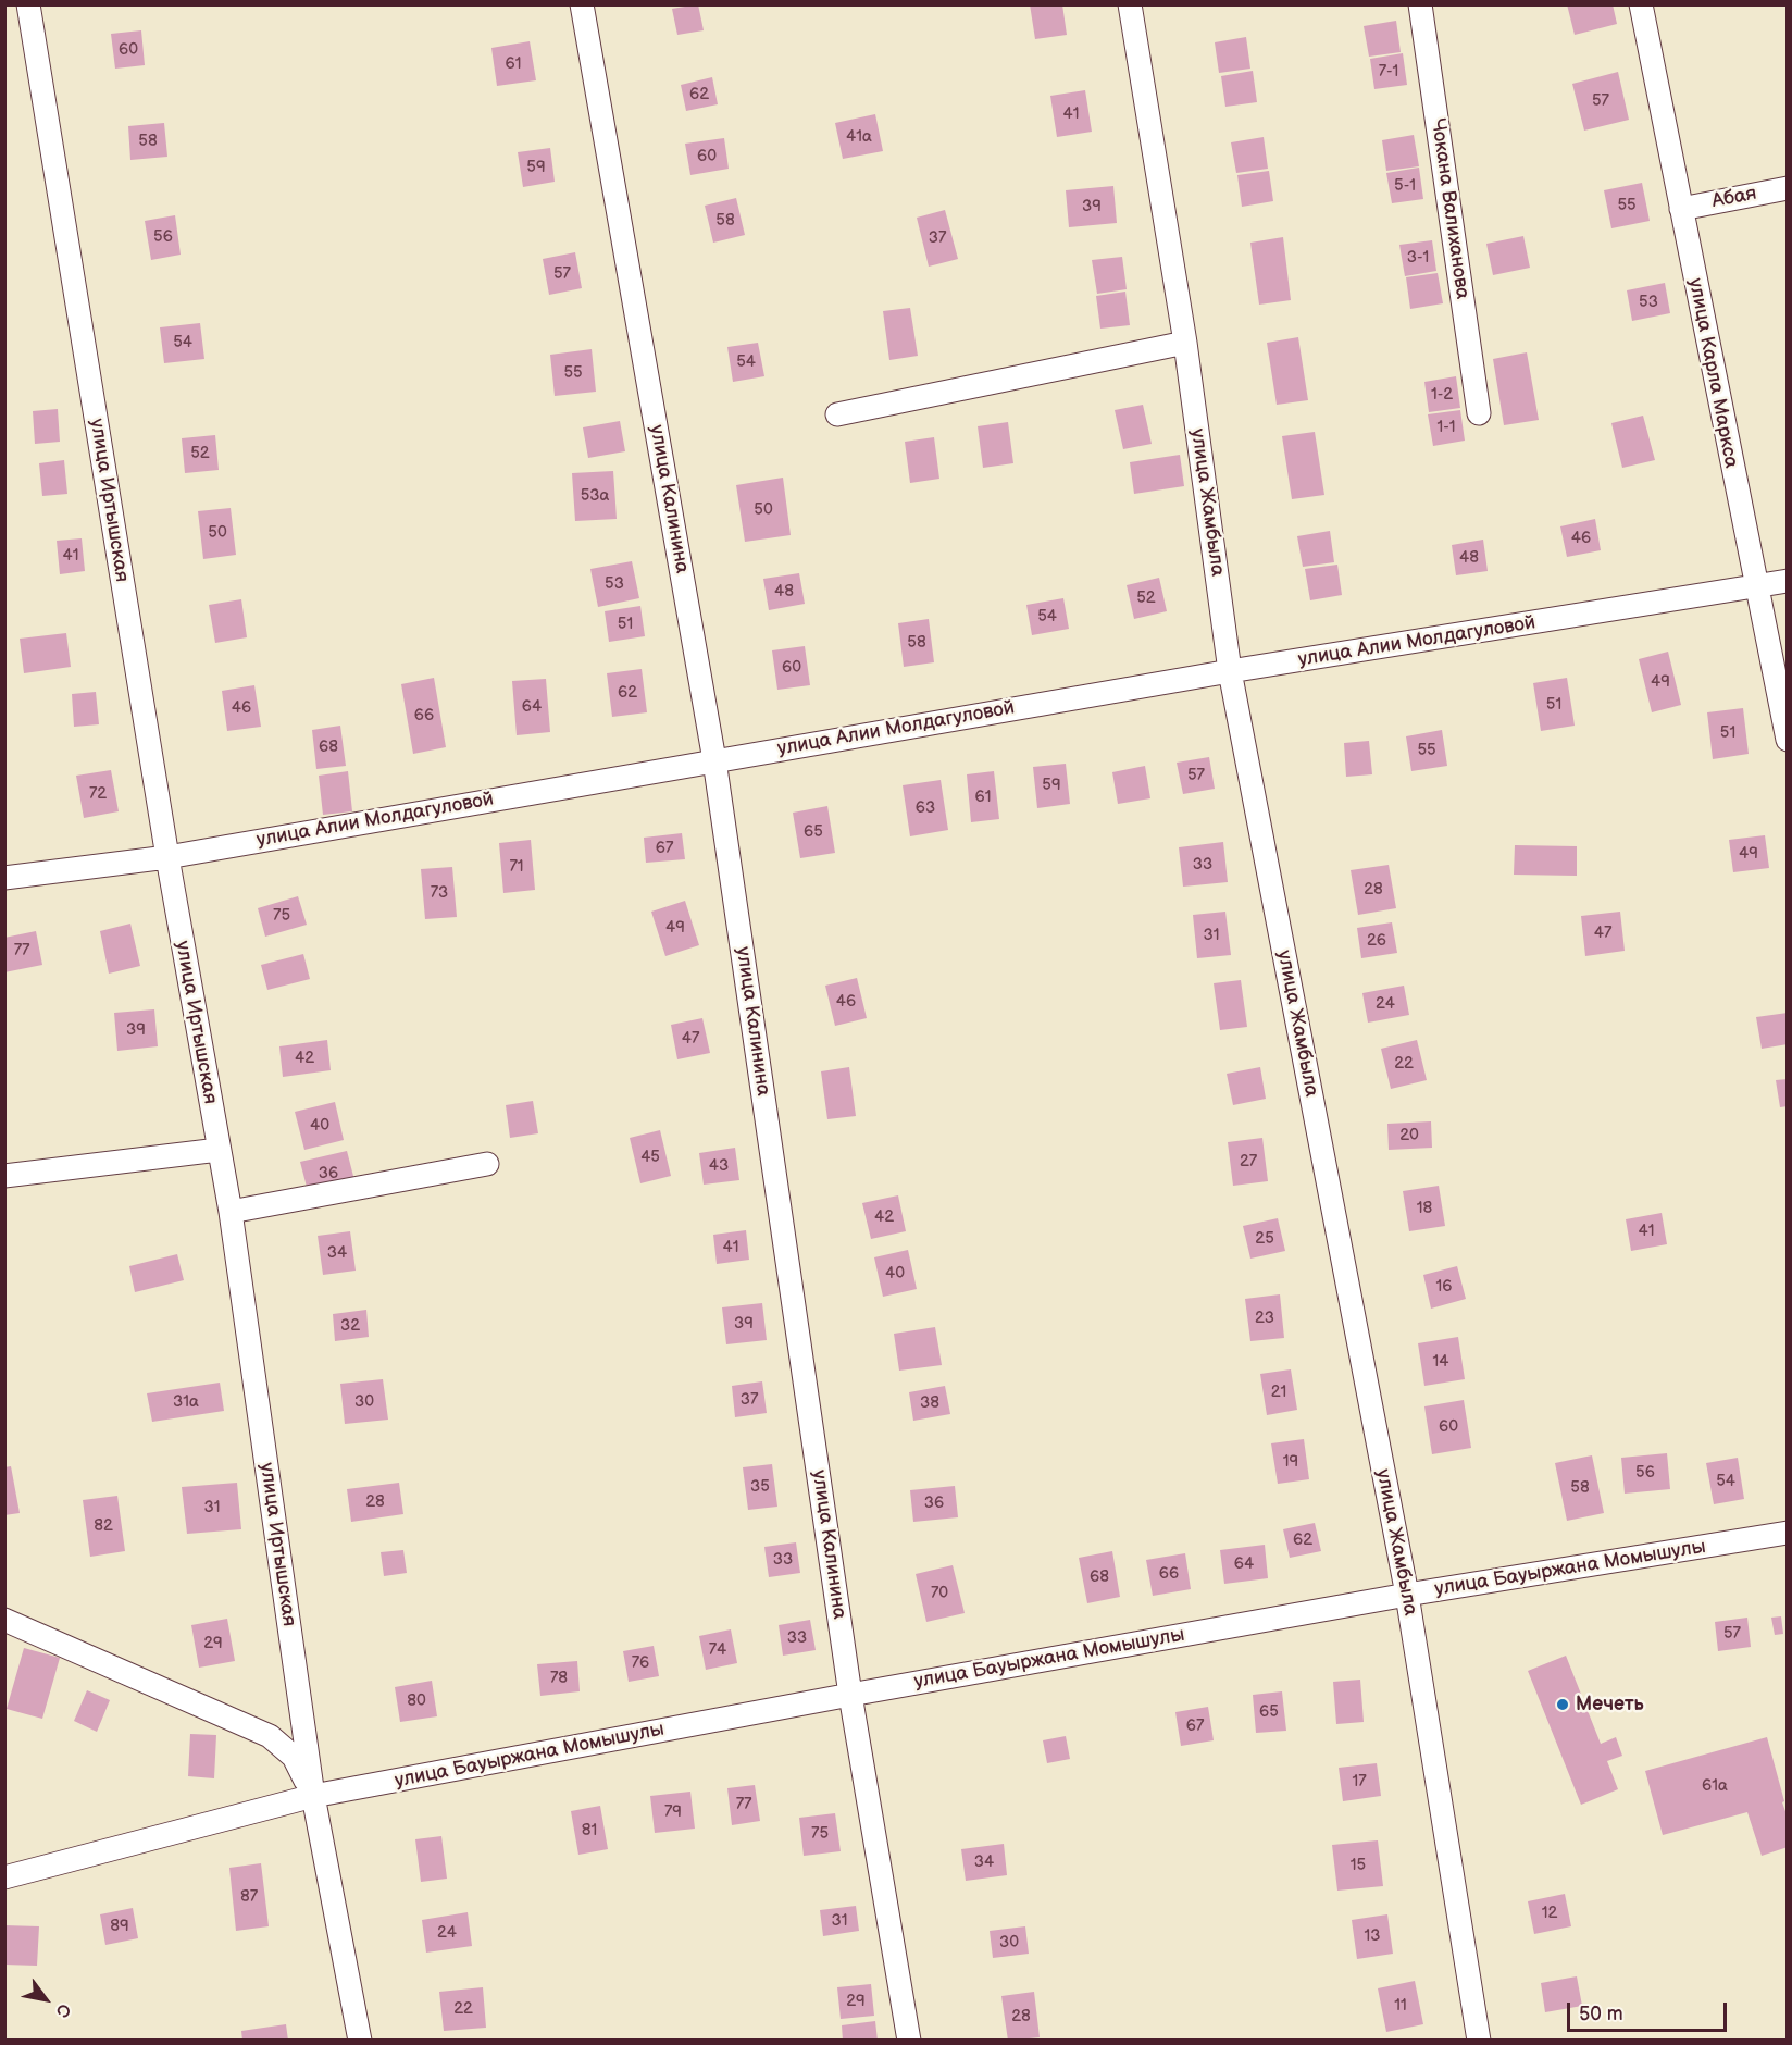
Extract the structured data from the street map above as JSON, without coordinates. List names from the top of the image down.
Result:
{
  "streets": {
    "street": [
      "Абая",
      "Чокана Валиханова",
      "улица Карла Маркса",
      "улица Калинина",
      "улица Иртышская",
      "улица Жамбыла",
      "улица Алии Молдагуловой",
      "улица Бауыржана Момышулы"
    ]
  },
  "crossings": [
    ["Абая", "улица Карла Маркса"],
    ["улица Карла Маркса", "улица Алии Молдагуловой"],
    ["улица Калинина", "улица Алии Молдагуловой"],
    ["улица Калинина", "улица Бауыржана Момышулы"],
    ["улица Иртышская", "улица Алии Молдагуловой"],
    ["улица Иртышская", "улица Бауыржана Момышулы"],
    ["улица Жамбыла", "улица Алии Молдагуловой"],
    ["улица Жамбыла", "улица Бауыржана Момышулы"]
  ],
  "places": ["Мечеть"],
  "house_numbers": [
    "60",
    "61",
    "7-1",
    "62",
    "57",
    "41",
    "41а",
    "58",
    "60",
    "59",
    "5-1",
    "55",
    "39",
    "58",
    "56",
    "37",
    "3-1",
    "57",
    "53",
    "54",
    "54",
    "55",
    "1-2",
    "1-1",
    "52",
    "53а",
    "50",
    "50",
    "46",
    "41",
    "48",
    "53",
    "48",
    "52",
    "54",
    "51",
    "58",
    "60",
    "49",
    "62",
    "51",
    "64",
    "46",
    "66",
    "51",
    "68",
    "55",
    "57",
    "59",
    "72",
    "61",
    "63",
    "65",
    "67",
    "49",
    "33",
    "71",
    "28",
    "73",
    "75",
    "49",
    "47",
    "31",
    "26",
    "77",
    "46",
    "24",
    "39",
    "47",
    "42",
    "22",
    "40",
    "20",
    "45",
    "27",
    "43",
    "36",
    "18",
    "42",
    "41",
    "25",
    "41",
    "34",
    "40",
    "16",
    "23",
    "39",
    "32",
    "14",
    "21",
    "37",
    "31а",
    "30",
    "38",
    "60",
    "19",
    "56",
    "54",
    "35",
    "58",
    "28",
    "36",
    "31",
    "82",
    "62",
    "33",
    "64",
    "66",
    "68",
    "70",
    "57",
    "33",
    "29",
    "74",
    "76",
    "78",
    "80",
    "65",
    "67",
    "17",
    "61а",
    "77",
    "79",
    "81",
    "75",
    "34",
    "15",
    "87",
    "12",
    "31",
    "89",
    "24",
    "13",
    "30",
    "29",
    "11",
    "22",
    "28"
  ],
  "scale_bar": "50 m",
  "north": "bottom right"
}
